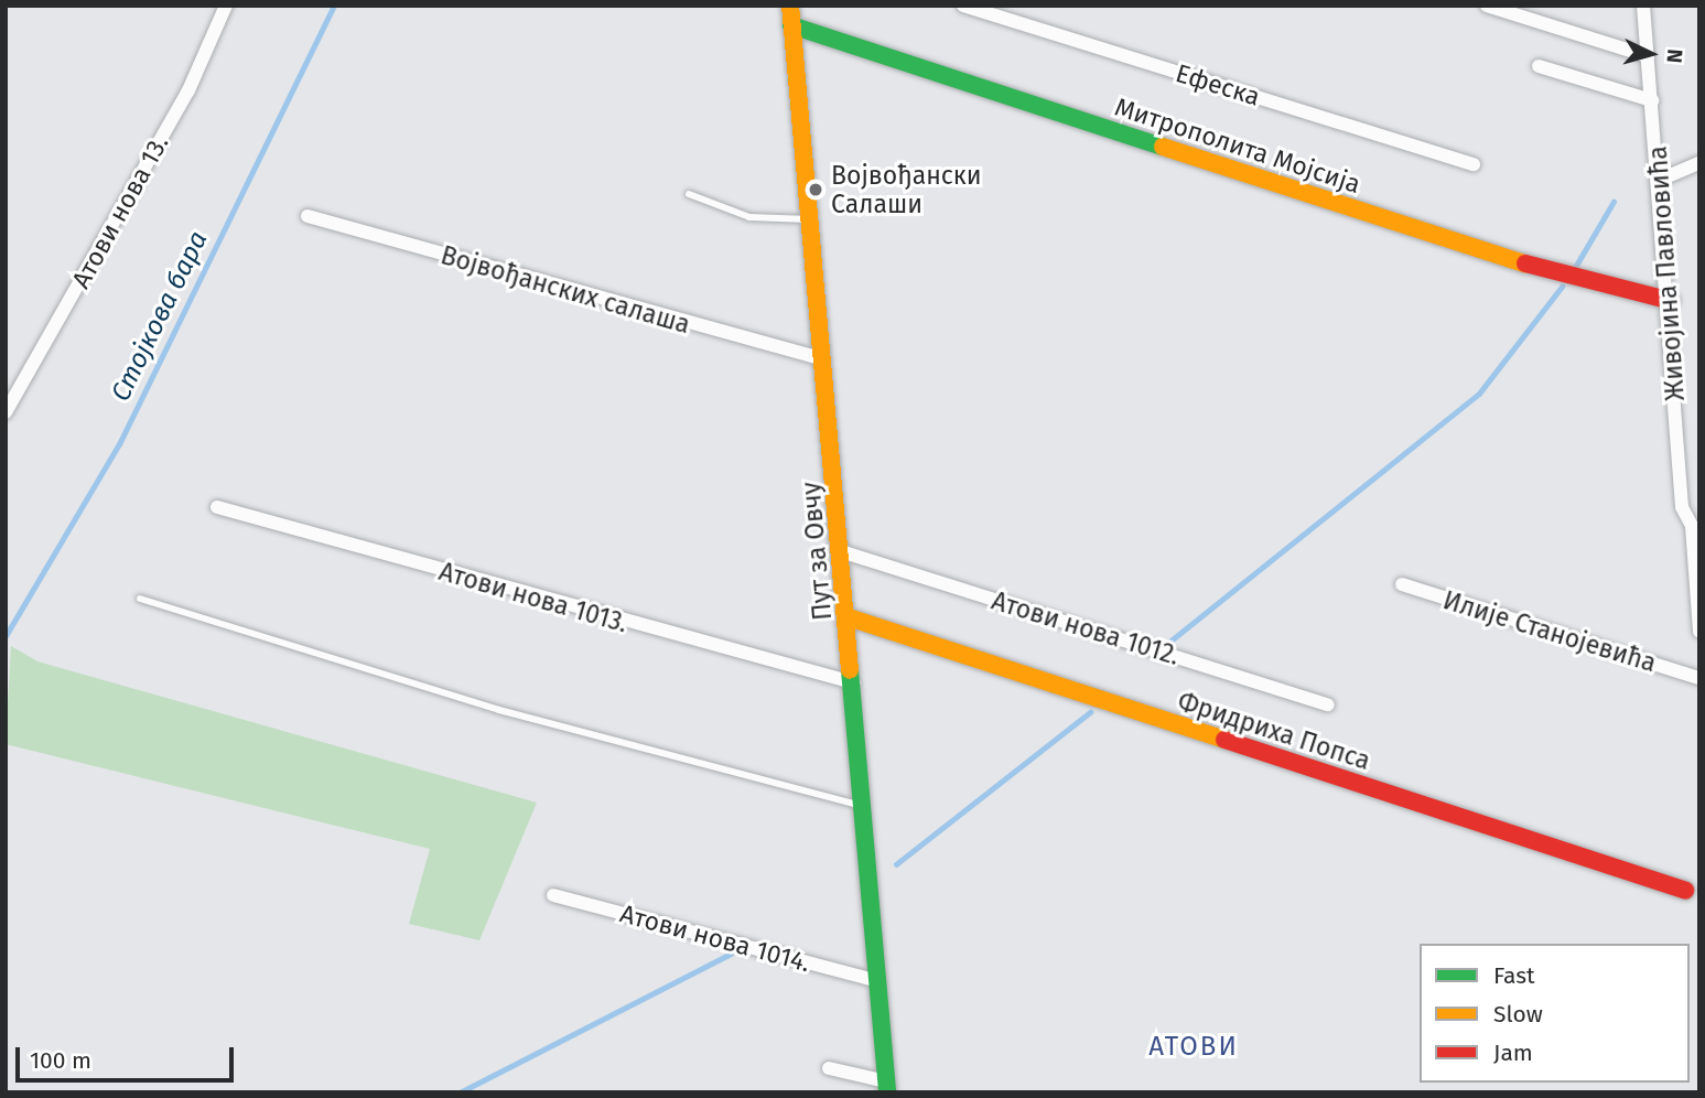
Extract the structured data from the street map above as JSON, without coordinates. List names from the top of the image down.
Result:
{
  "streets": {
    "street": [
      "Ефеска",
      "Митрополита Мојсија",
      "Атови нова 13.",
      "Живојина Павловића",
      "Војвођанских салаша",
      "Пут за Овчу",
      "Атови нова 1013.",
      "Атови нова 1012.",
      "Илије Станојевића",
      "Фридриха Попса",
      "Атови нова 1014."
    ]
  },
  "crossings": [
    ["Митрополита Мојсија", "Живојина Павловића"],
    ["Митрополита Мојсија", "Пут за Овчу"],
    ["Војвођанских салаша", "Пут за Овчу"],
    ["Пут за Овчу", "Атови нова 1013."],
    ["Пут за Овчу", "Атови нова 1012."],
    ["Пут за Овчу", "Фридриха Попса"],
    ["Пут за Овчу", "Атови нова 1014."]
  ],
  "districts": ["АТОВИ"],
  "water": ["Стојкова бара"],
  "places": ["Војвођански Салаши"],
  "legend": ["Fast", "Slow", "Jam"],
  "scale_bar": "100 m",
  "north": "right"
}
